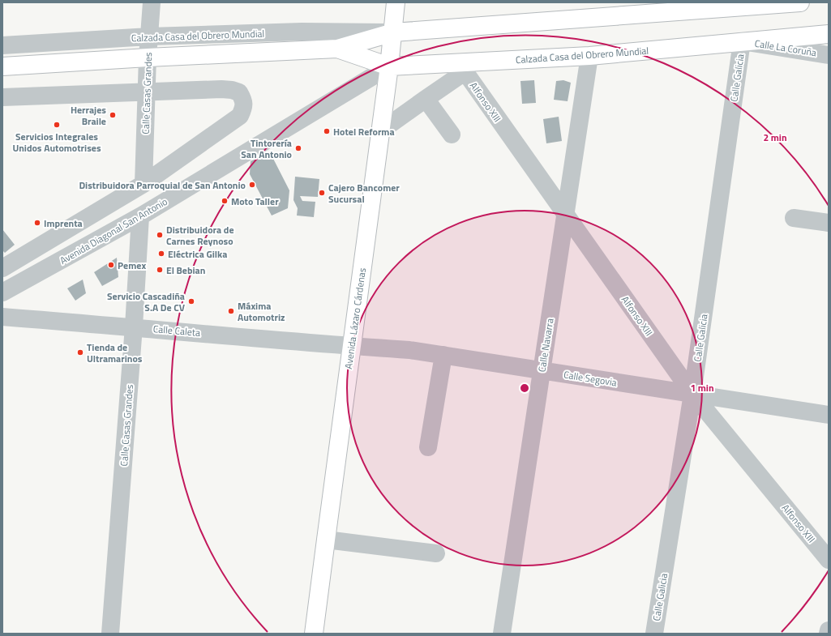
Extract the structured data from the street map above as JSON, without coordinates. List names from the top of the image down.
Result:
{
  "streets": {
    "main road": ["Calzada Casa del Obrero Mundial", "Avenida Lázaro Cárdenas"],
    "street": [
      "Calle La Coruña",
      "Calle Galicia",
      "Calle Casas Grandes",
      "Alfonso XIII",
      "Avenida Diagonal San Antonio",
      "Calle Caleta",
      "Calle Navarra",
      "Calle Segovia"
    ]
  },
  "crossings": [
    ["Calzada Casa del Obrero Mundial", "Calle La Coruña"],
    ["Calzada Casa del Obrero Mundial", "Calle Galicia"],
    ["Calzada Casa del Obrero Mundial", "Calle Casas Grandes"],
    ["Calzada Casa del Obrero Mundial", "Alfonso XIII"],
    ["Calzada Casa del Obrero Mundial", "Avenida Diagonal San Antonio"],
    ["Calzada Casa del Obrero Mundial", "Avenida Lázaro Cárdenas"],
    ["Calzada Casa del Obrero Mundial", "Calle Navarra"],
    ["Calle La Coruña", "Calle Galicia"],
    ["Calle Galicia", "Alfonso XIII"],
    ["Calle Galicia", "Calle Segovia"],
    ["Calle Casas Grandes", "Avenida Diagonal San Antonio"],
    ["Calle Casas Grandes", "Calle Caleta"],
    ["Alfonso XIII", "Calle Navarra"],
    ["Alfonso XIII", "Calle Segovia"],
    ["Avenida Diagonal San Antonio", "Avenida Lázaro Cárdenas"],
    ["Avenida Lázaro Cárdenas", "Calle Caleta"],
    ["Avenida Lázaro Cárdenas", "Calle Segovia"],
    ["Calle Caleta", "Calle Segovia"],
    ["Calle Navarra", "Calle Segovia"]
  ],
  "places": [
    "Herrajes Braile",
    "Servicios Integrales Unidos Automotrises",
    "Hotel Reforma",
    "Tintorería San Antonio",
    "Distribuidora Parroquial de San Antonio",
    "Cajero Bancomer Sucursal",
    "Moto Taller",
    "Imprenta",
    "Distribuidora de Carnes Reynoso",
    "Eléctrica Gilka",
    "Pemex",
    "El Bebian",
    "Servicio Cascadiña S.A De CV",
    "Máxima Automotriz",
    "Tienda de Ultramarinos"
  ],
  "rings": ["2 min", "1 min"]
}
